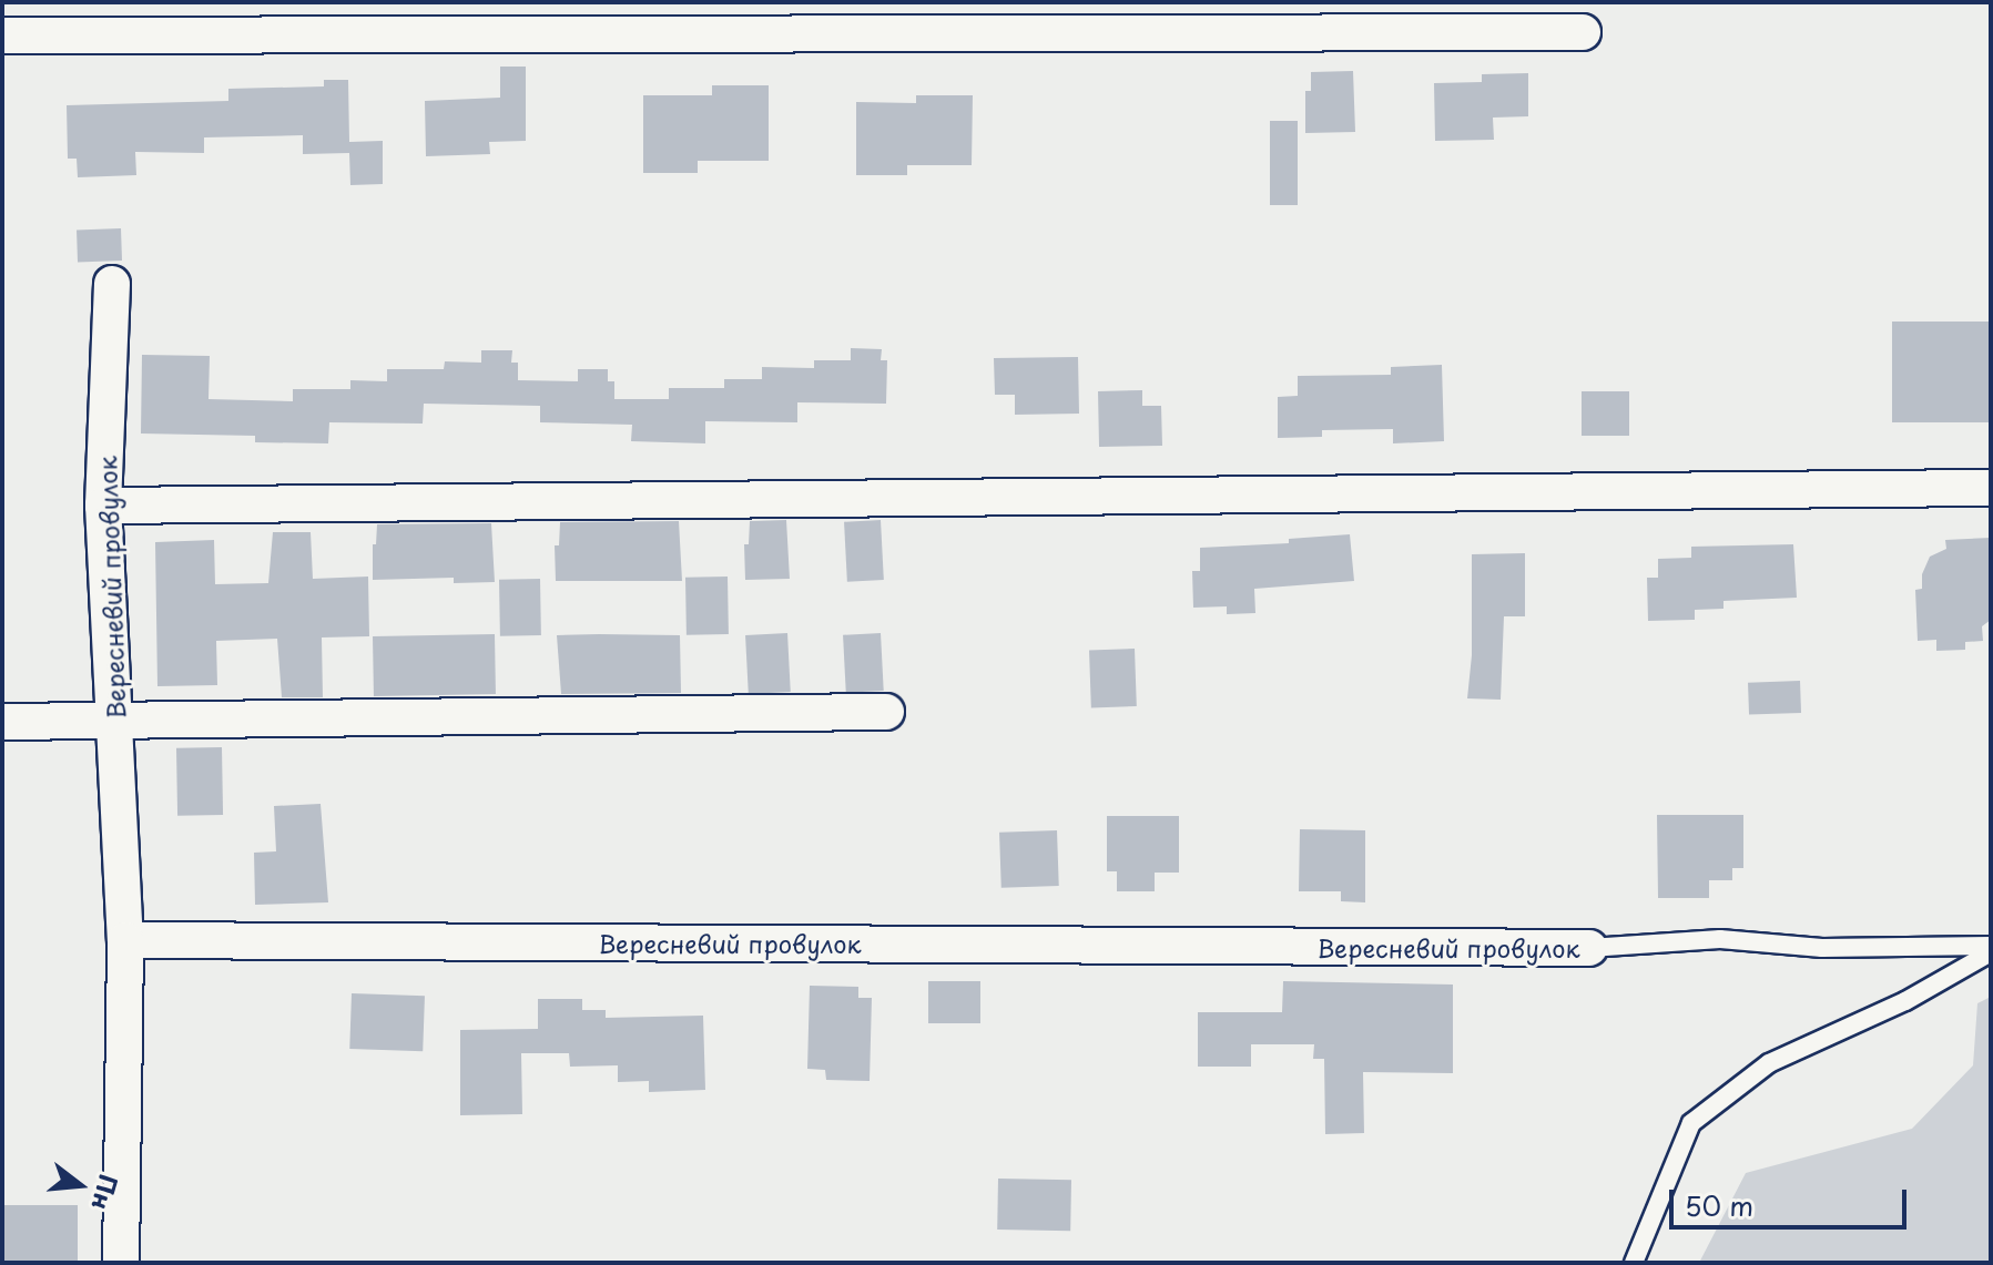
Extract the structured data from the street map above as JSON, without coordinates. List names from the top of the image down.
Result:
{
  "streets": {
    "street": ["Вересневий провулок"]
  },
  "scale_bar": "50 m",
  "north": "right"
}
